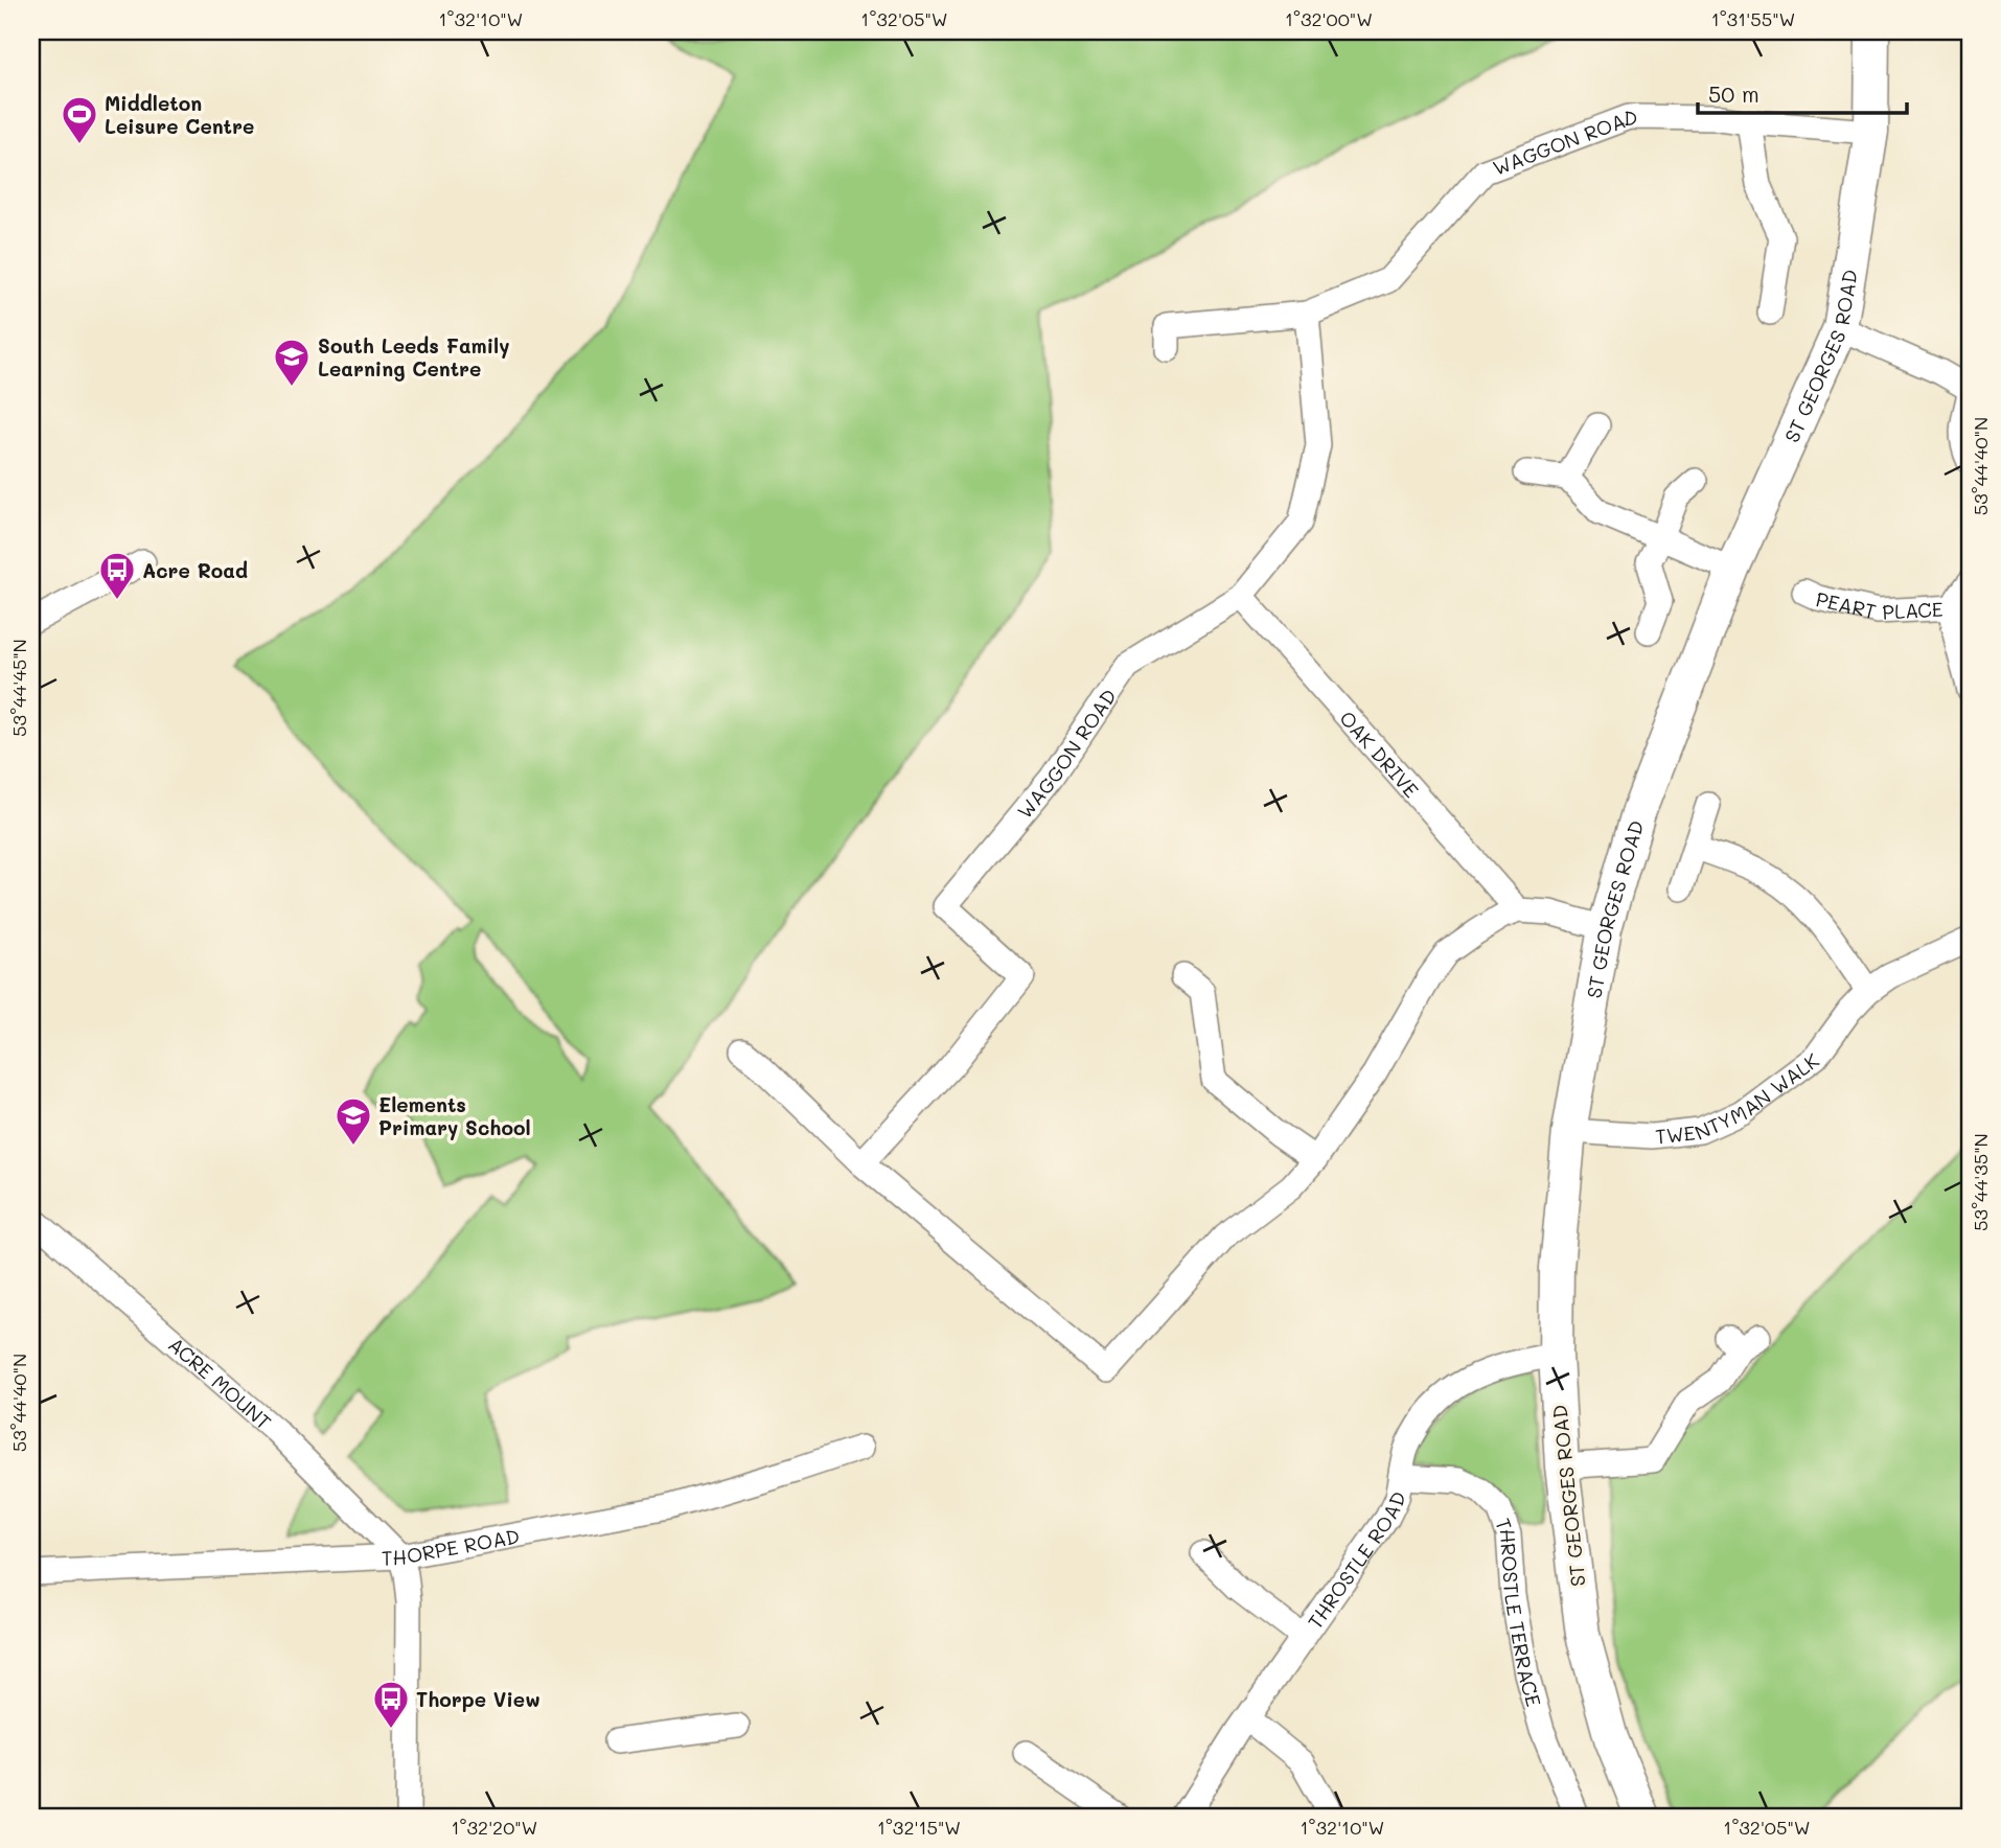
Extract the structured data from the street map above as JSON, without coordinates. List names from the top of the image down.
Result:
{
  "streets": {
    "street": [
      "WAGGON ROAD",
      "ST GEORGES ROAD",
      "PEART PLACE",
      "OAK DRIVE",
      "TWENTYMAN WALK",
      "ACRE MOUNT",
      "THORPE ROAD",
      "THROSTLE ROAD",
      "THROSTLE TERRACE"
    ]
  },
  "crossings": [
    ["WAGGON ROAD", "ST GEORGES ROAD"],
    ["WAGGON ROAD", "OAK DRIVE"],
    ["ST GEORGES ROAD", "TWENTYMAN WALK"],
    ["ST GEORGES ROAD", "THROSTLE ROAD"],
    ["ACRE MOUNT", "THORPE ROAD"],
    ["THROSTLE ROAD", "THROSTLE TERRACE"]
  ],
  "places": {
    "sports": ["Middleton Leisure Centre"],
    "school or university": ["South Leeds Family Learning Centre", "Elements Primary School"],
    "bus stop": ["Acre Road", "Thorpe View"]
  },
  "scale_bar": "50 m",
  "coordinates": [
    "1°32'10\"W",
    "1°32'05\"W",
    "1°32'00\"W",
    "1°31'55\"W",
    "53°44'40\"N",
    "53°44'45\"N",
    "53°44'35\"N",
    "1°32'20\"W",
    "1°32'15\"W"
  ]
}
